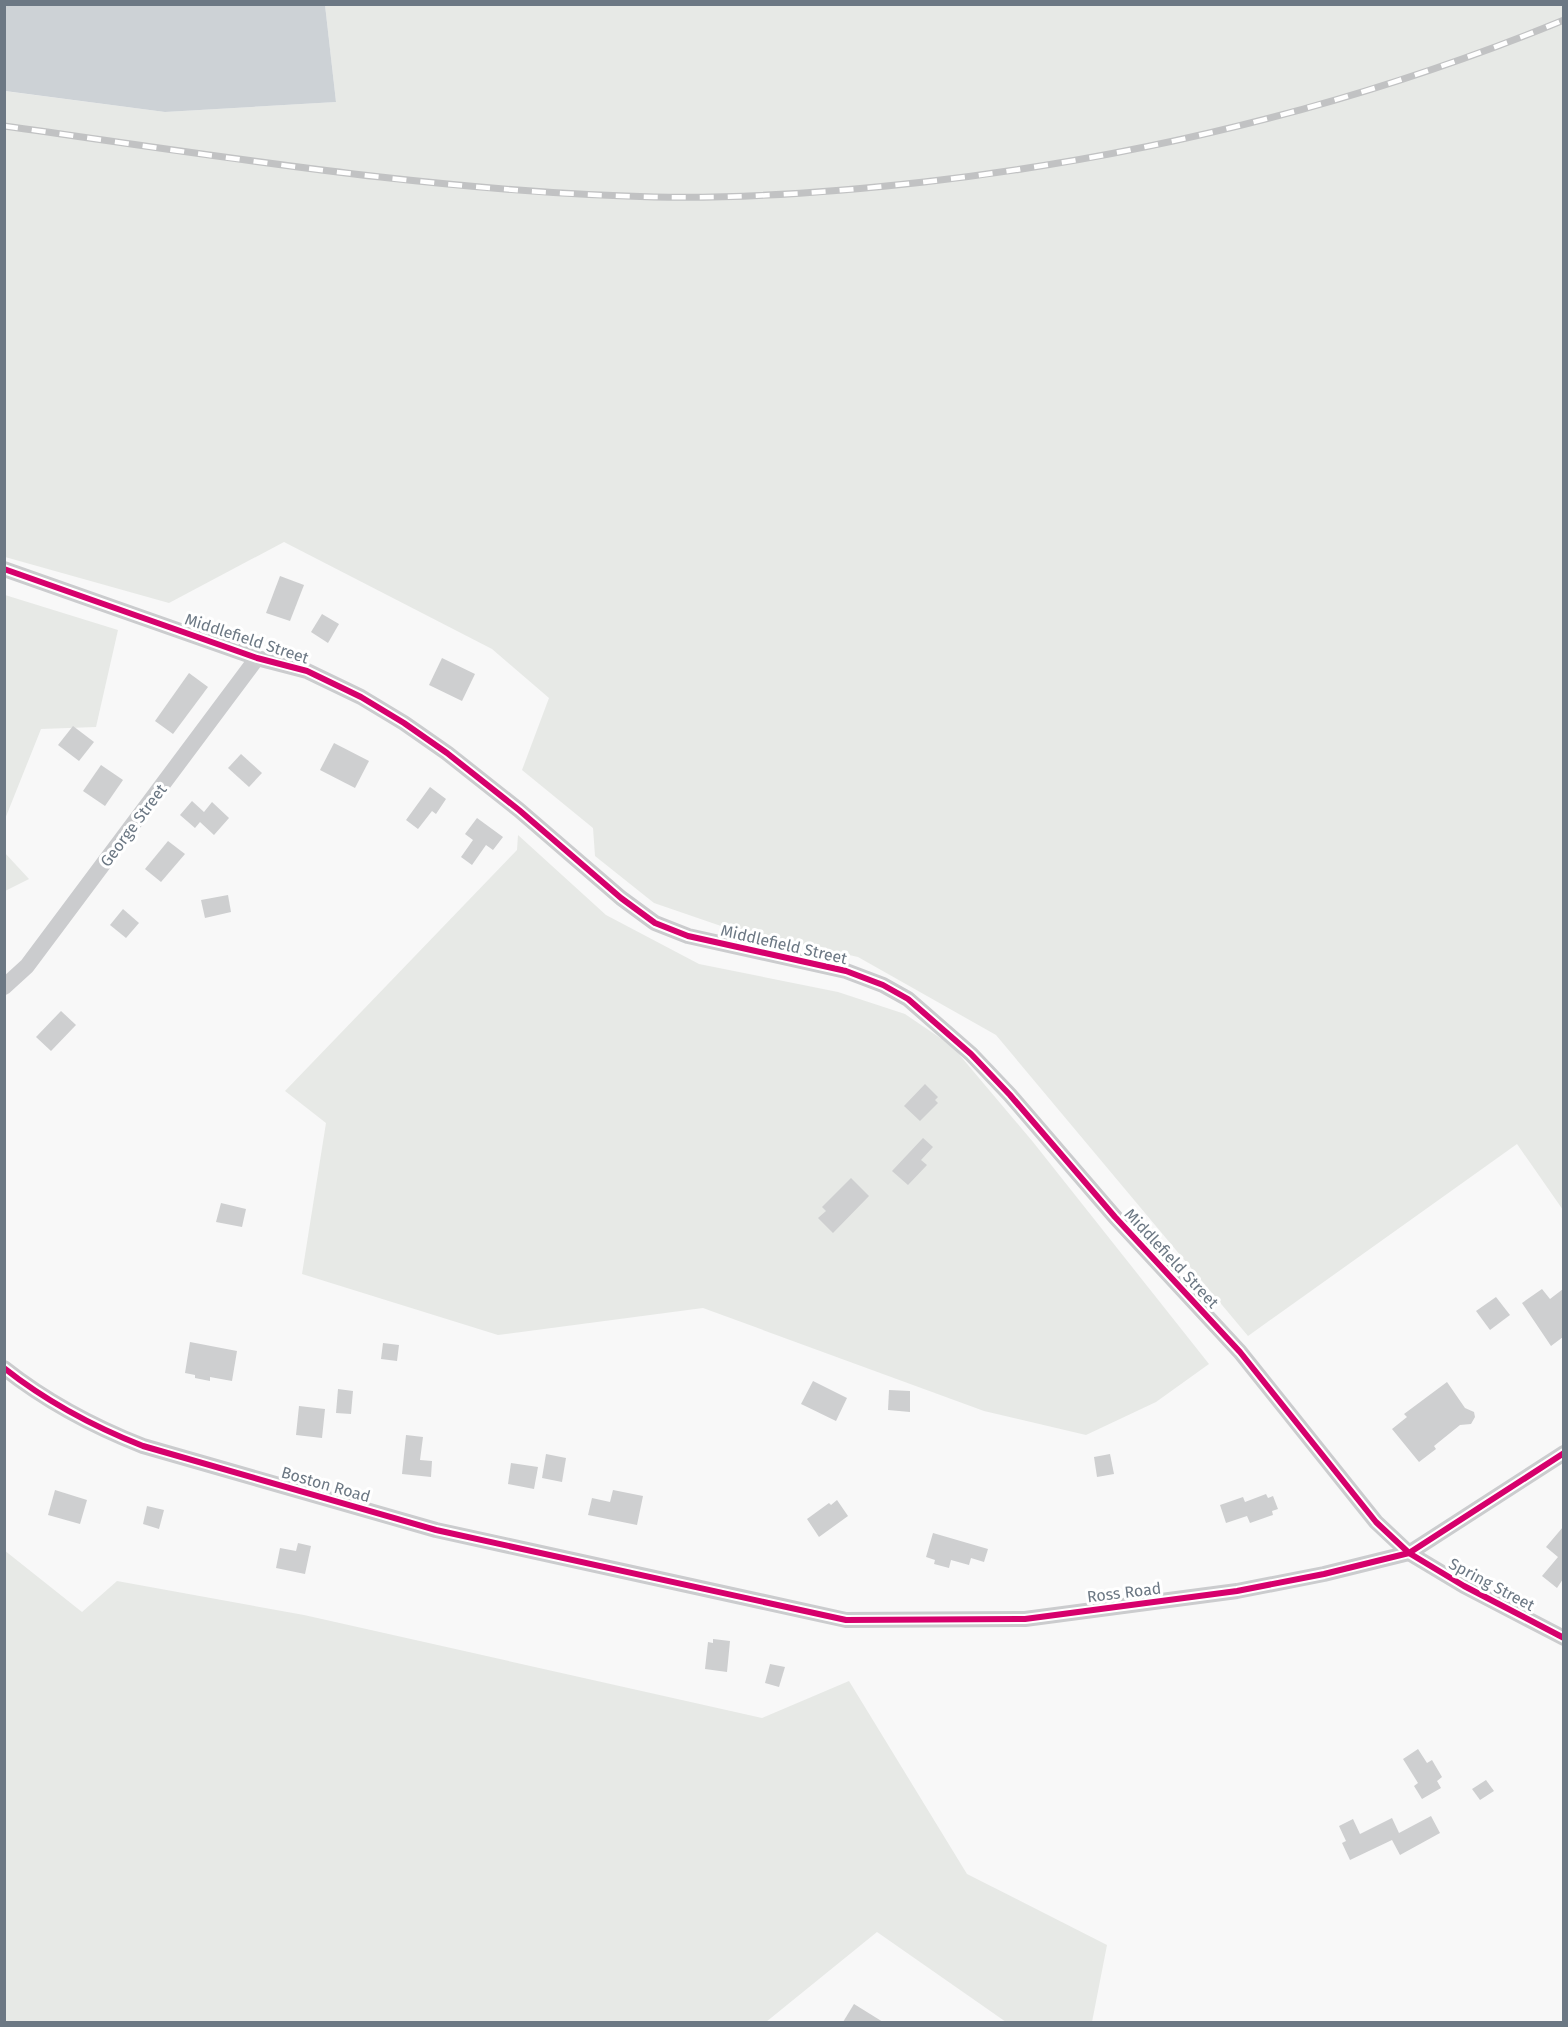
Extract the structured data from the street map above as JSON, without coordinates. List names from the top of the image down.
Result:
{
  "streets": {
    "street": [
      "Middlefield Street",
      "George Street",
      "Boston Road",
      "Spring Street",
      "Ross Road"
    ]
  },
  "crossings": [
    ["Middlefield Street", "George Street"],
    ["Middlefield Street", "Spring Street"],
    ["Middlefield Street", "Ross Road"],
    ["Boston Road", "Ross Road"],
    ["Spring Street", "Ross Road"]
  ]
}
